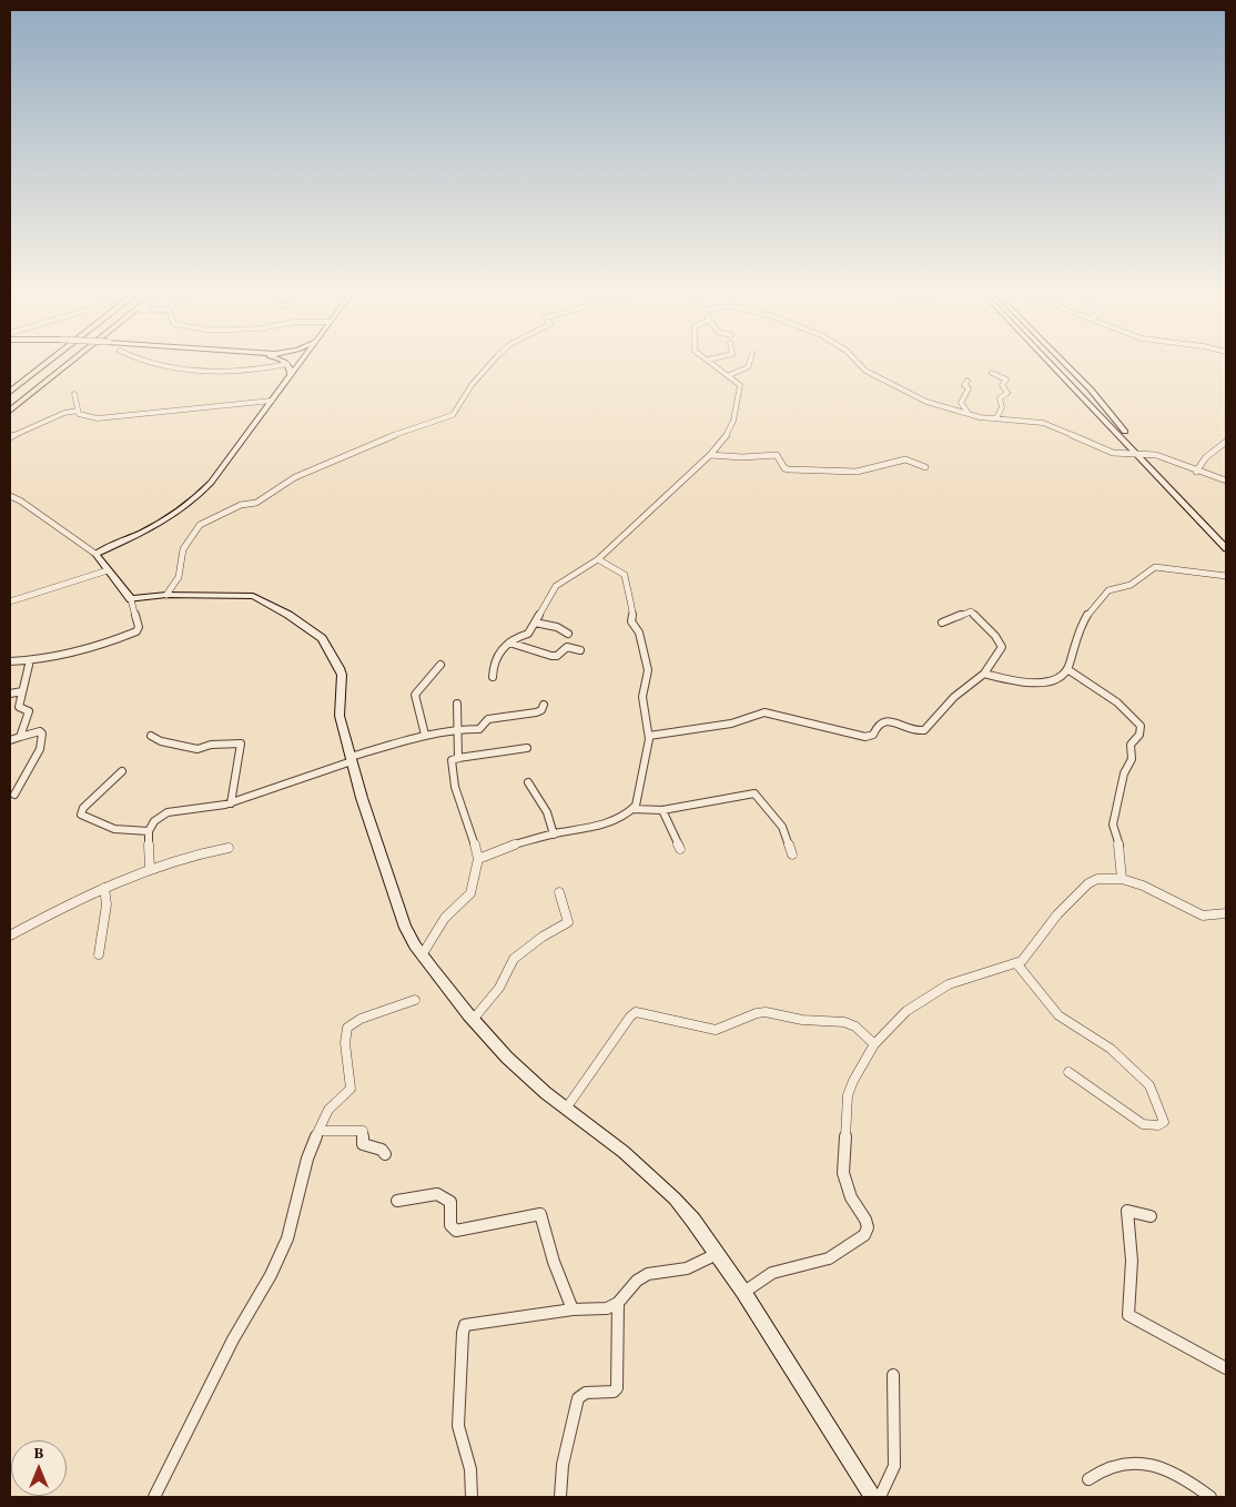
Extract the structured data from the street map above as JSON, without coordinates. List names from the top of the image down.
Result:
{
  "north": "top"
}
